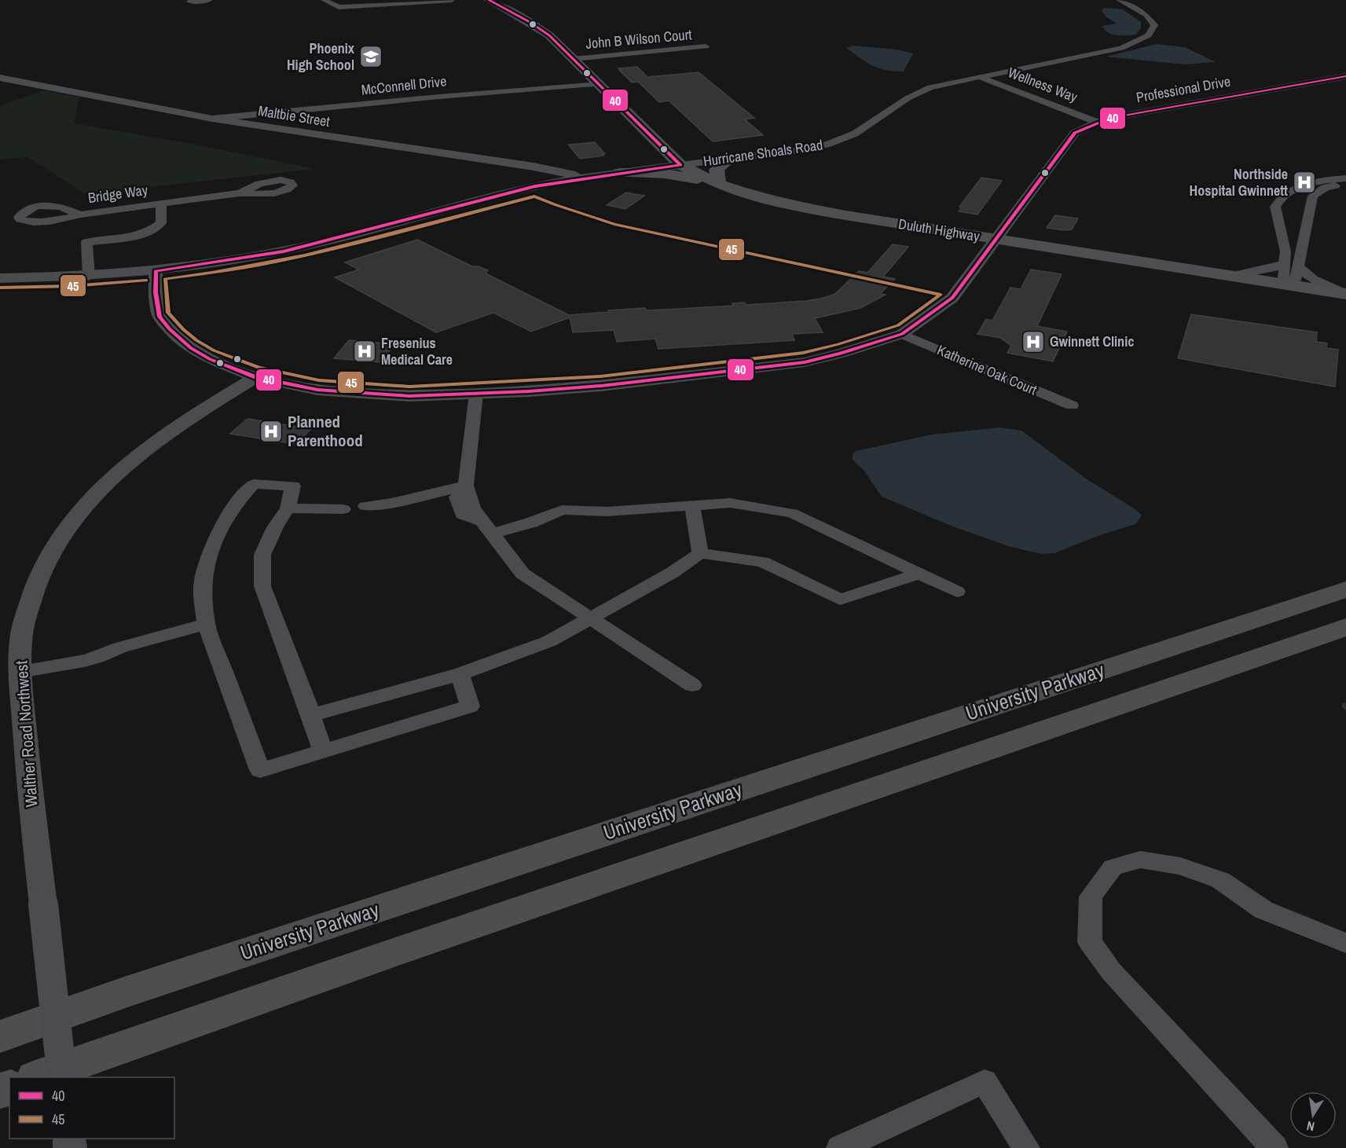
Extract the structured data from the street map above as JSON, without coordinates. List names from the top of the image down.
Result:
{
  "streets": {
    "highway": ["University Parkway"],
    "main road": ["Duluth Highway"],
    "street": [
      "John B Wilson Court",
      "Wellness Way",
      "McConnell Drive",
      "Professional Drive",
      "Maltbie Street",
      "Hurricane Shoals Road",
      "Bridge Way",
      "Katherine Oak Court",
      "Walther Road Northwest"
    ]
  },
  "crossings": [
    ["John B Wilson Court", "Duluth Highway"],
    ["Wellness Way", "Professional Drive"],
    ["Wellness Way", "Hurricane Shoals Road"],
    ["McConnell Drive", "Maltbie Street"],
    ["McConnell Drive", "Duluth Highway"],
    ["Professional Drive", "Hurricane Shoals Road"],
    ["Professional Drive", "Duluth Highway"],
    ["Professional Drive", "Katherine Oak Court"],
    ["Professional Drive", "Walther Road Northwest"],
    ["Maltbie Street", "Hurricane Shoals Road"],
    ["Hurricane Shoals Road", "Bridge Way"],
    ["Hurricane Shoals Road", "Duluth Highway"]
  ],
  "places": {
    "school or university": ["Phoenix High School"],
    "hospital": [
      "Northside Hospital Gwinnett",
      "Gwinnett Clinic",
      "Fresenius Medical Care",
      "Planned Parenthood"
    ]
  },
  "lines": ["transit line 40", "transit line 45"],
  "legend": ["40", "45"],
  "north": "bottom"
}
